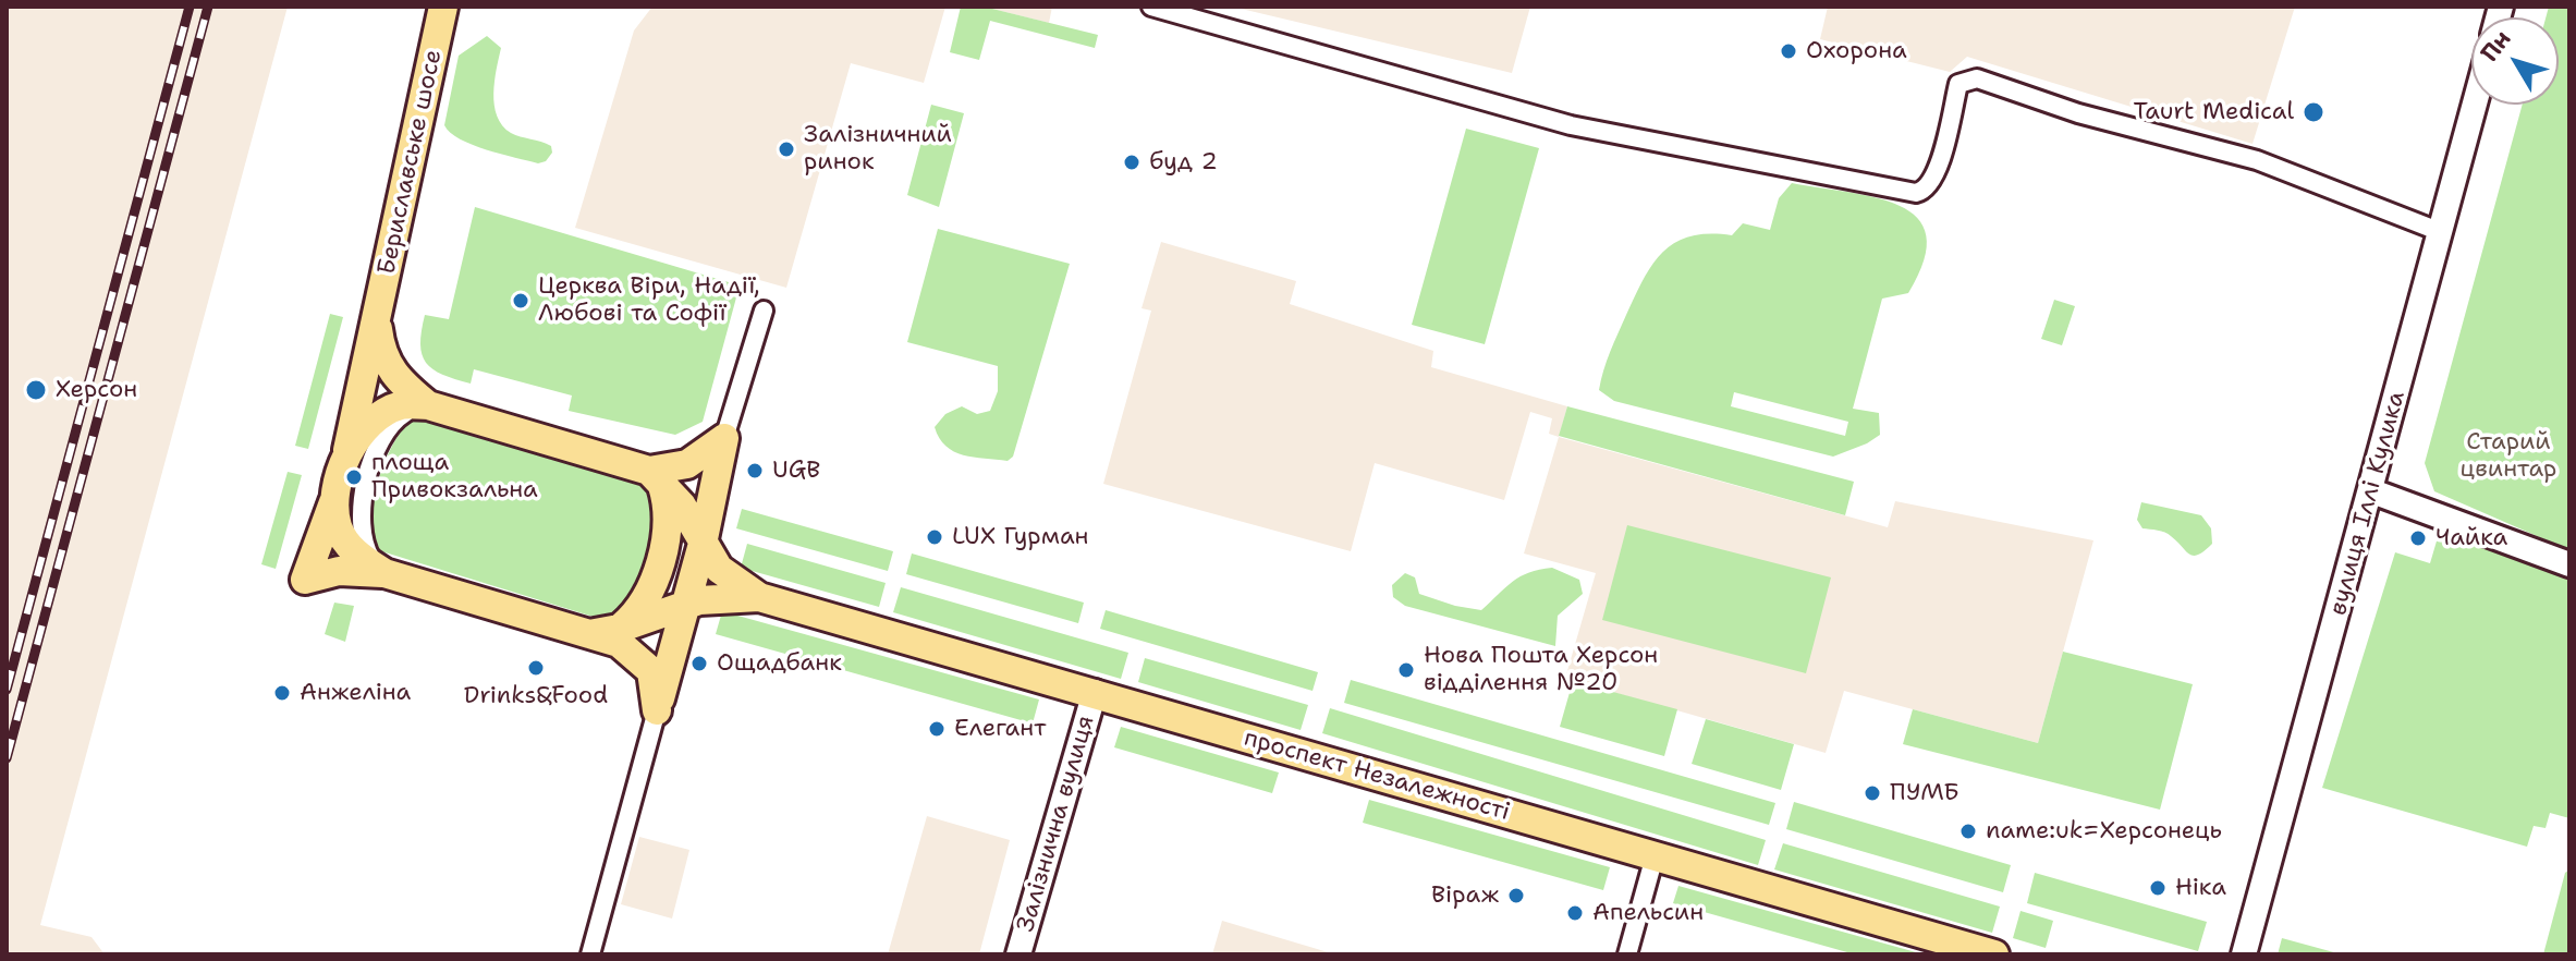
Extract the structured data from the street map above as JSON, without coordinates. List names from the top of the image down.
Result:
{
  "streets": {
    "main road": ["Бериславське шосе", "проспект Незалежності"],
    "street": ["вулиця Іллі Кулика", "Залізнична вулиця"]
  },
  "crossings": [
    ["проспект Незалежності", "Залізнична вулиця"]
  ],
  "parks": ["Старий цвинтар"],
  "places": [
    "Охорона",
    "Taurt Medical",
    "Залізничний ринок",
    "буд 2",
    "Церква Віри, Надії, Любові та Софії",
    "Херсон",
    "UGB",
    "площа Привокзальна",
    "LUX Гурман",
    "Чайка",
    "Ощадбанк",
    "Drinks&Food",
    "Нова Пошта Херсон відділення №20",
    "Анжеліна",
    "Елегант",
    "ПУМБ",
    "name:uk=Херсонець",
    "Ніка",
    "Віраж",
    "Апельсин"
  ],
  "north": "top left"
}
